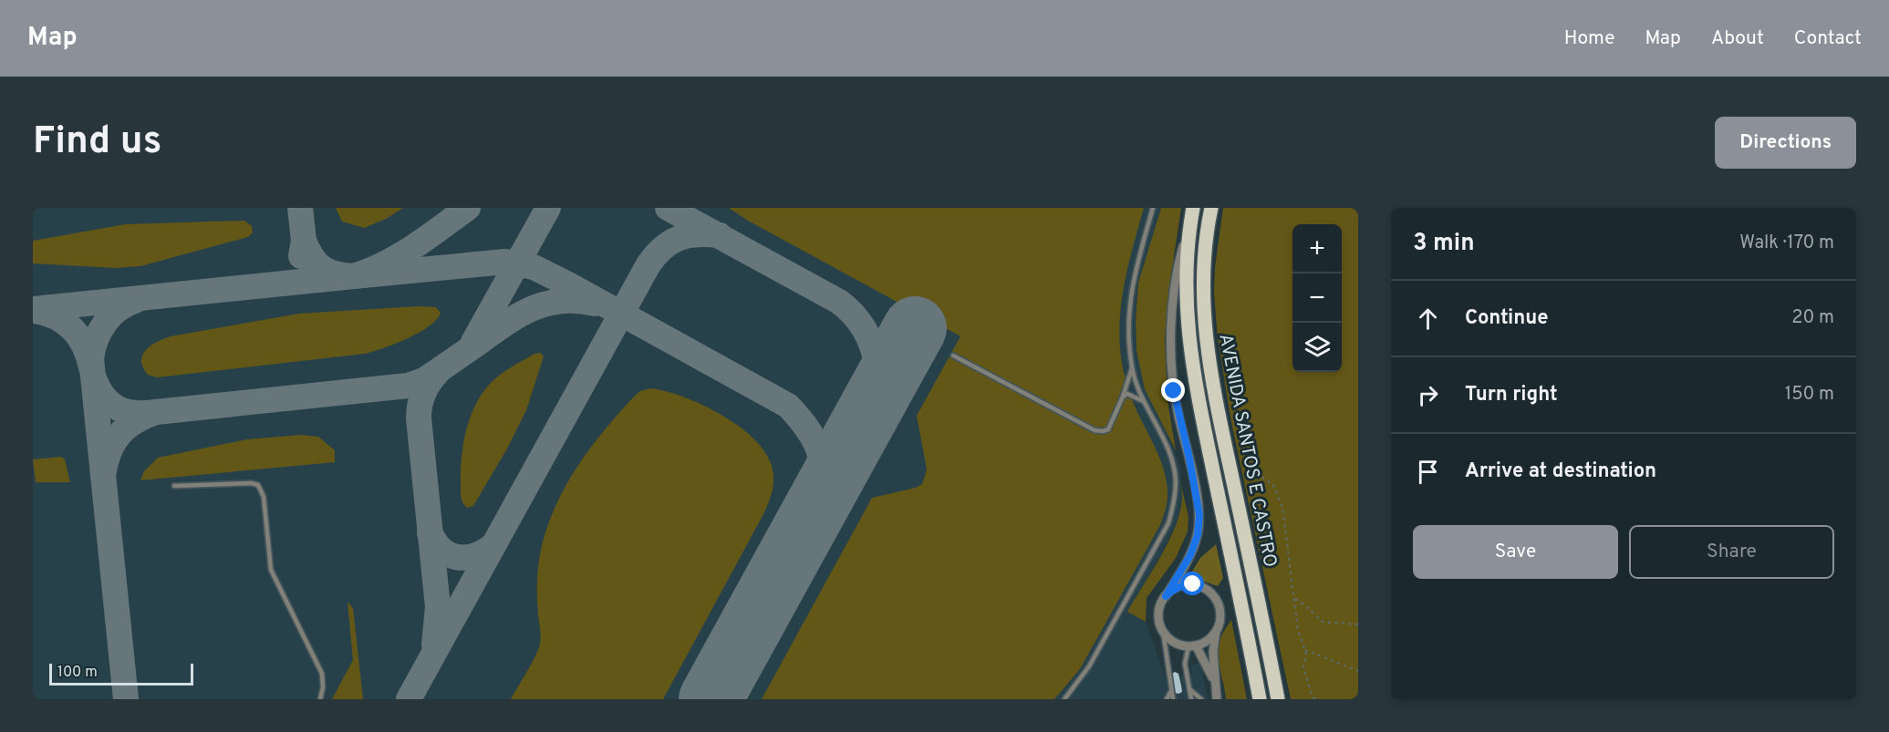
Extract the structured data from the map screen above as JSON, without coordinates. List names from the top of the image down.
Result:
{
  "streets": {
    "main road": ["AVENIDA SANTOS E CASTRO"]
  },
  "scale_bar": "100 m",
  "page": {
    "header": "Map",
    "nav": [
      "Home",
      "Map",
      "About",
      "Contact"
    ],
    "buttons": [
      "Directions",
      ["Save", "Share"]
    ],
    "title": "Find us",
    "heading": ["3 min", "Walk · 170 m"],
    "map_buttons": ["+", "−"],
    "list": [
      ["Continue", "20 m"],
      ["Turn right", "150 m"],
      "Arrive at destination"
    ],
    "scale": "100 m"
  }
}
